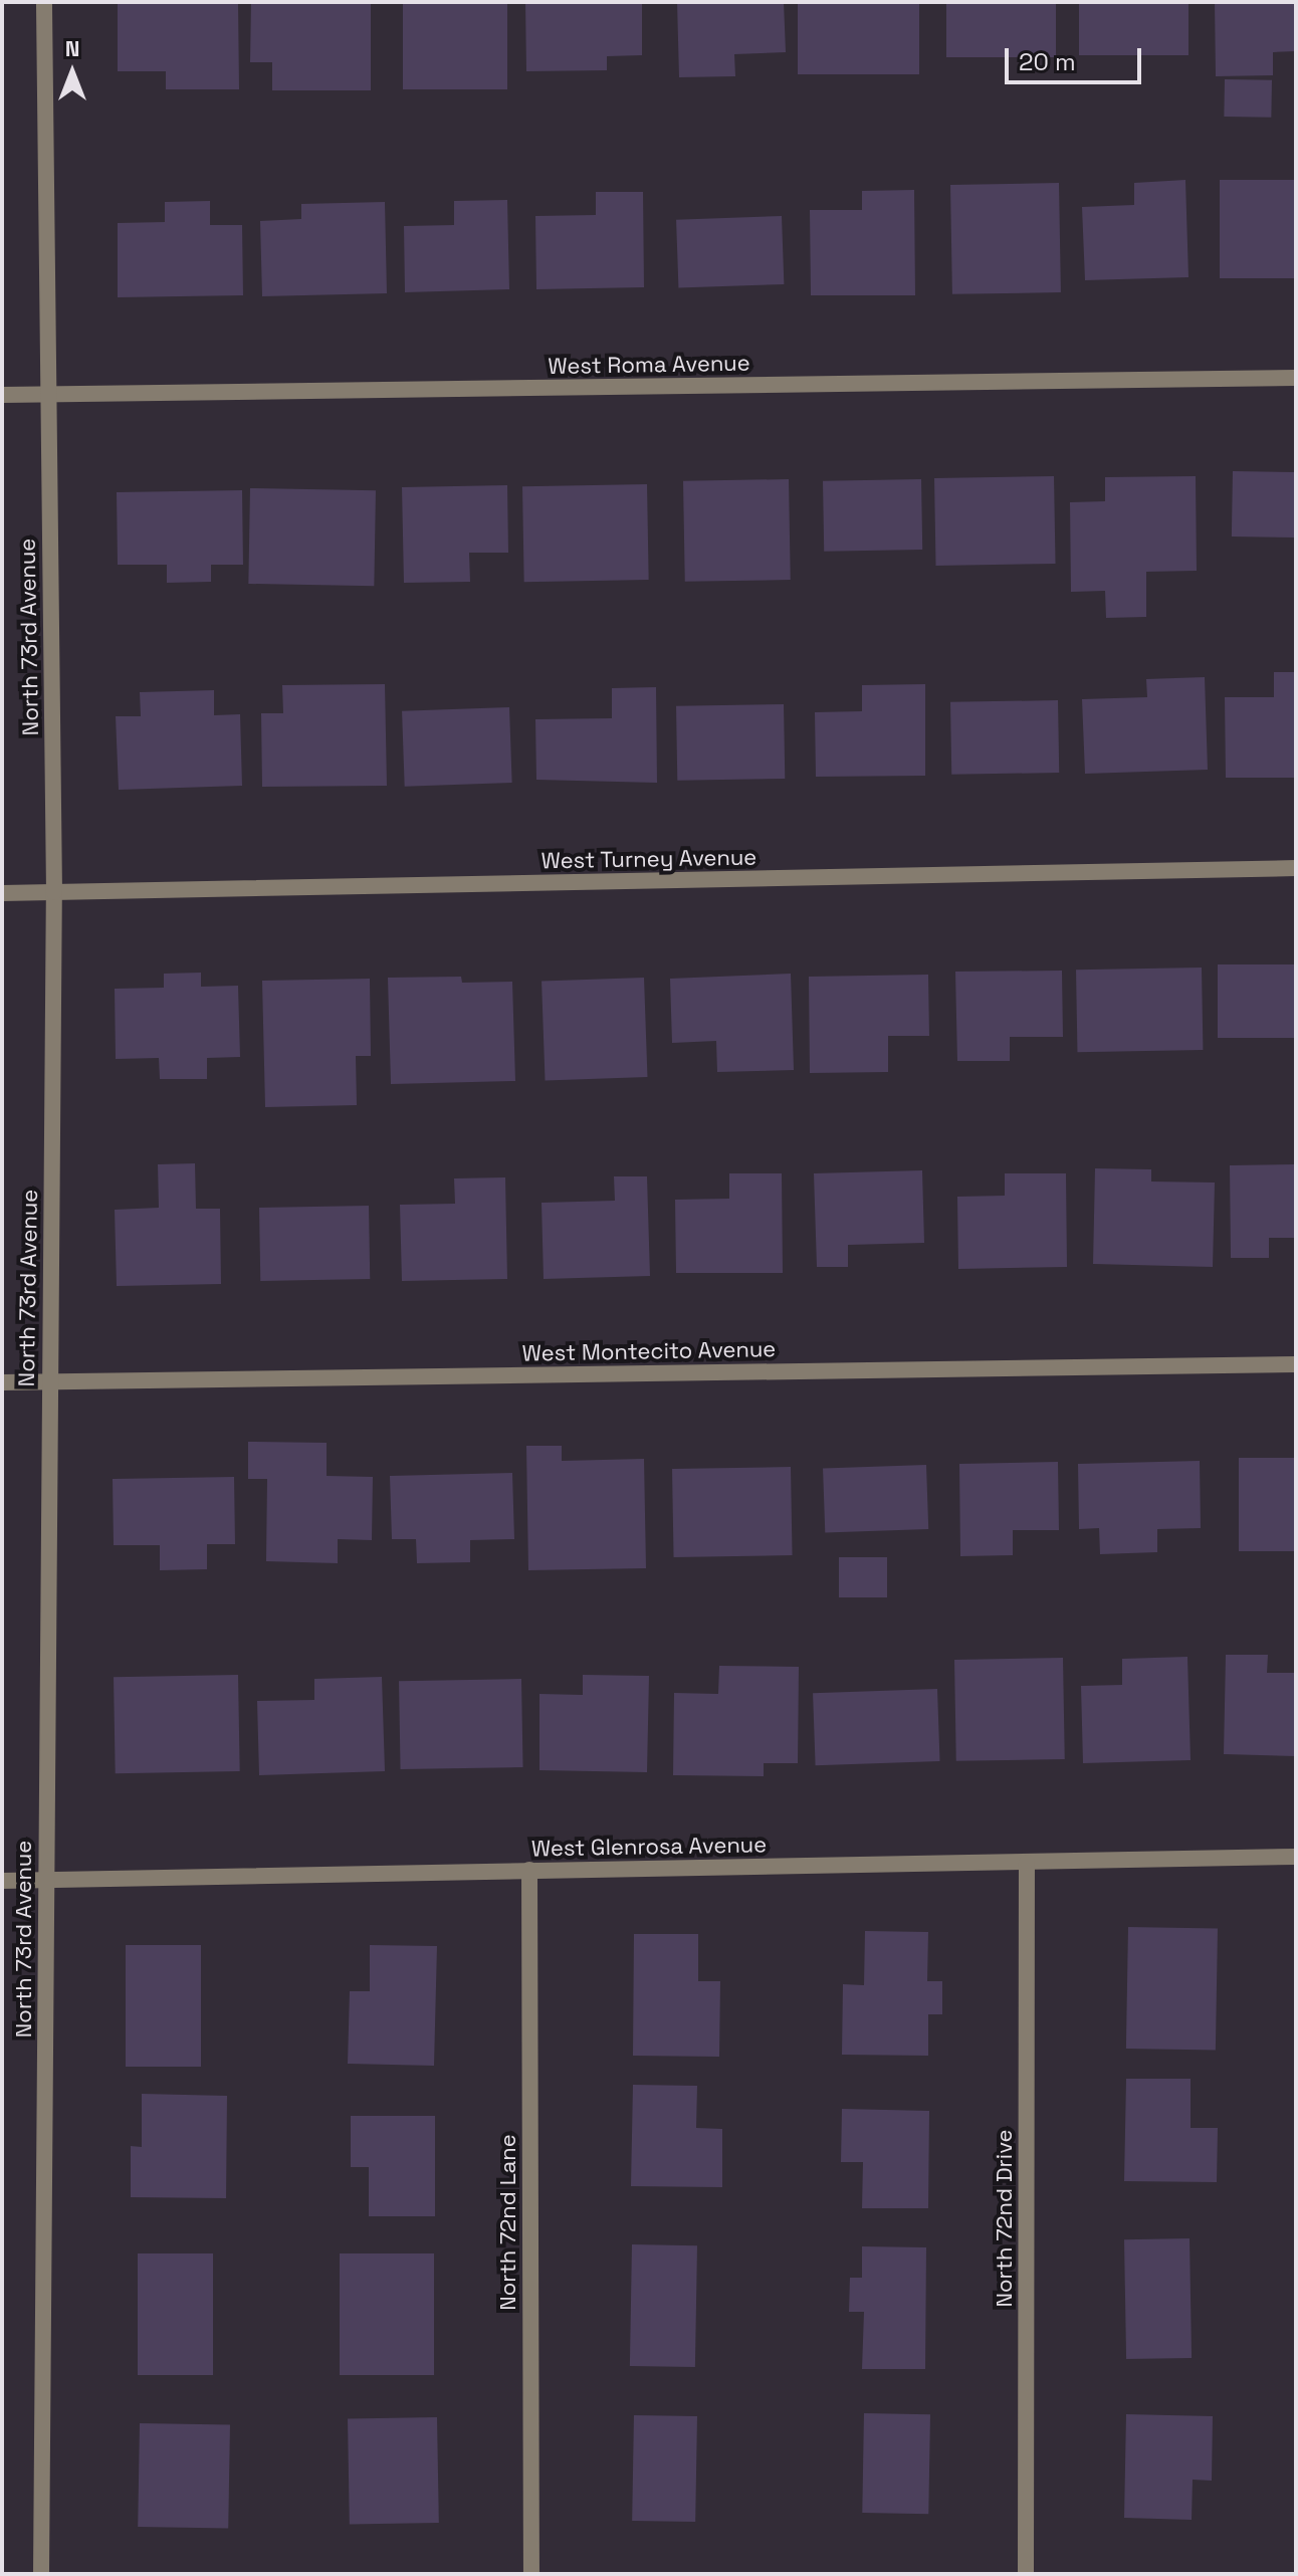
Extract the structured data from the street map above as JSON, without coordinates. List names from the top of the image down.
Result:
{
  "streets": {
    "street": [
      "West Roma Avenue",
      "North 73rd Avenue",
      "West Turney Avenue",
      "West Montecito Avenue",
      "West Glenrosa Avenue",
      "North 72nd Drive",
      "North 72nd Lane"
    ]
  },
  "crossings": [
    ["West Roma Avenue", "North 73rd Avenue"],
    ["North 73rd Avenue", "West Turney Avenue"],
    ["North 73rd Avenue", "West Montecito Avenue"],
    ["North 73rd Avenue", "West Glenrosa Avenue"],
    ["West Glenrosa Avenue", "North 72nd Drive"],
    ["West Glenrosa Avenue", "North 72nd Lane"]
  ],
  "scale_bar": "20 m",
  "north": "top"
}
